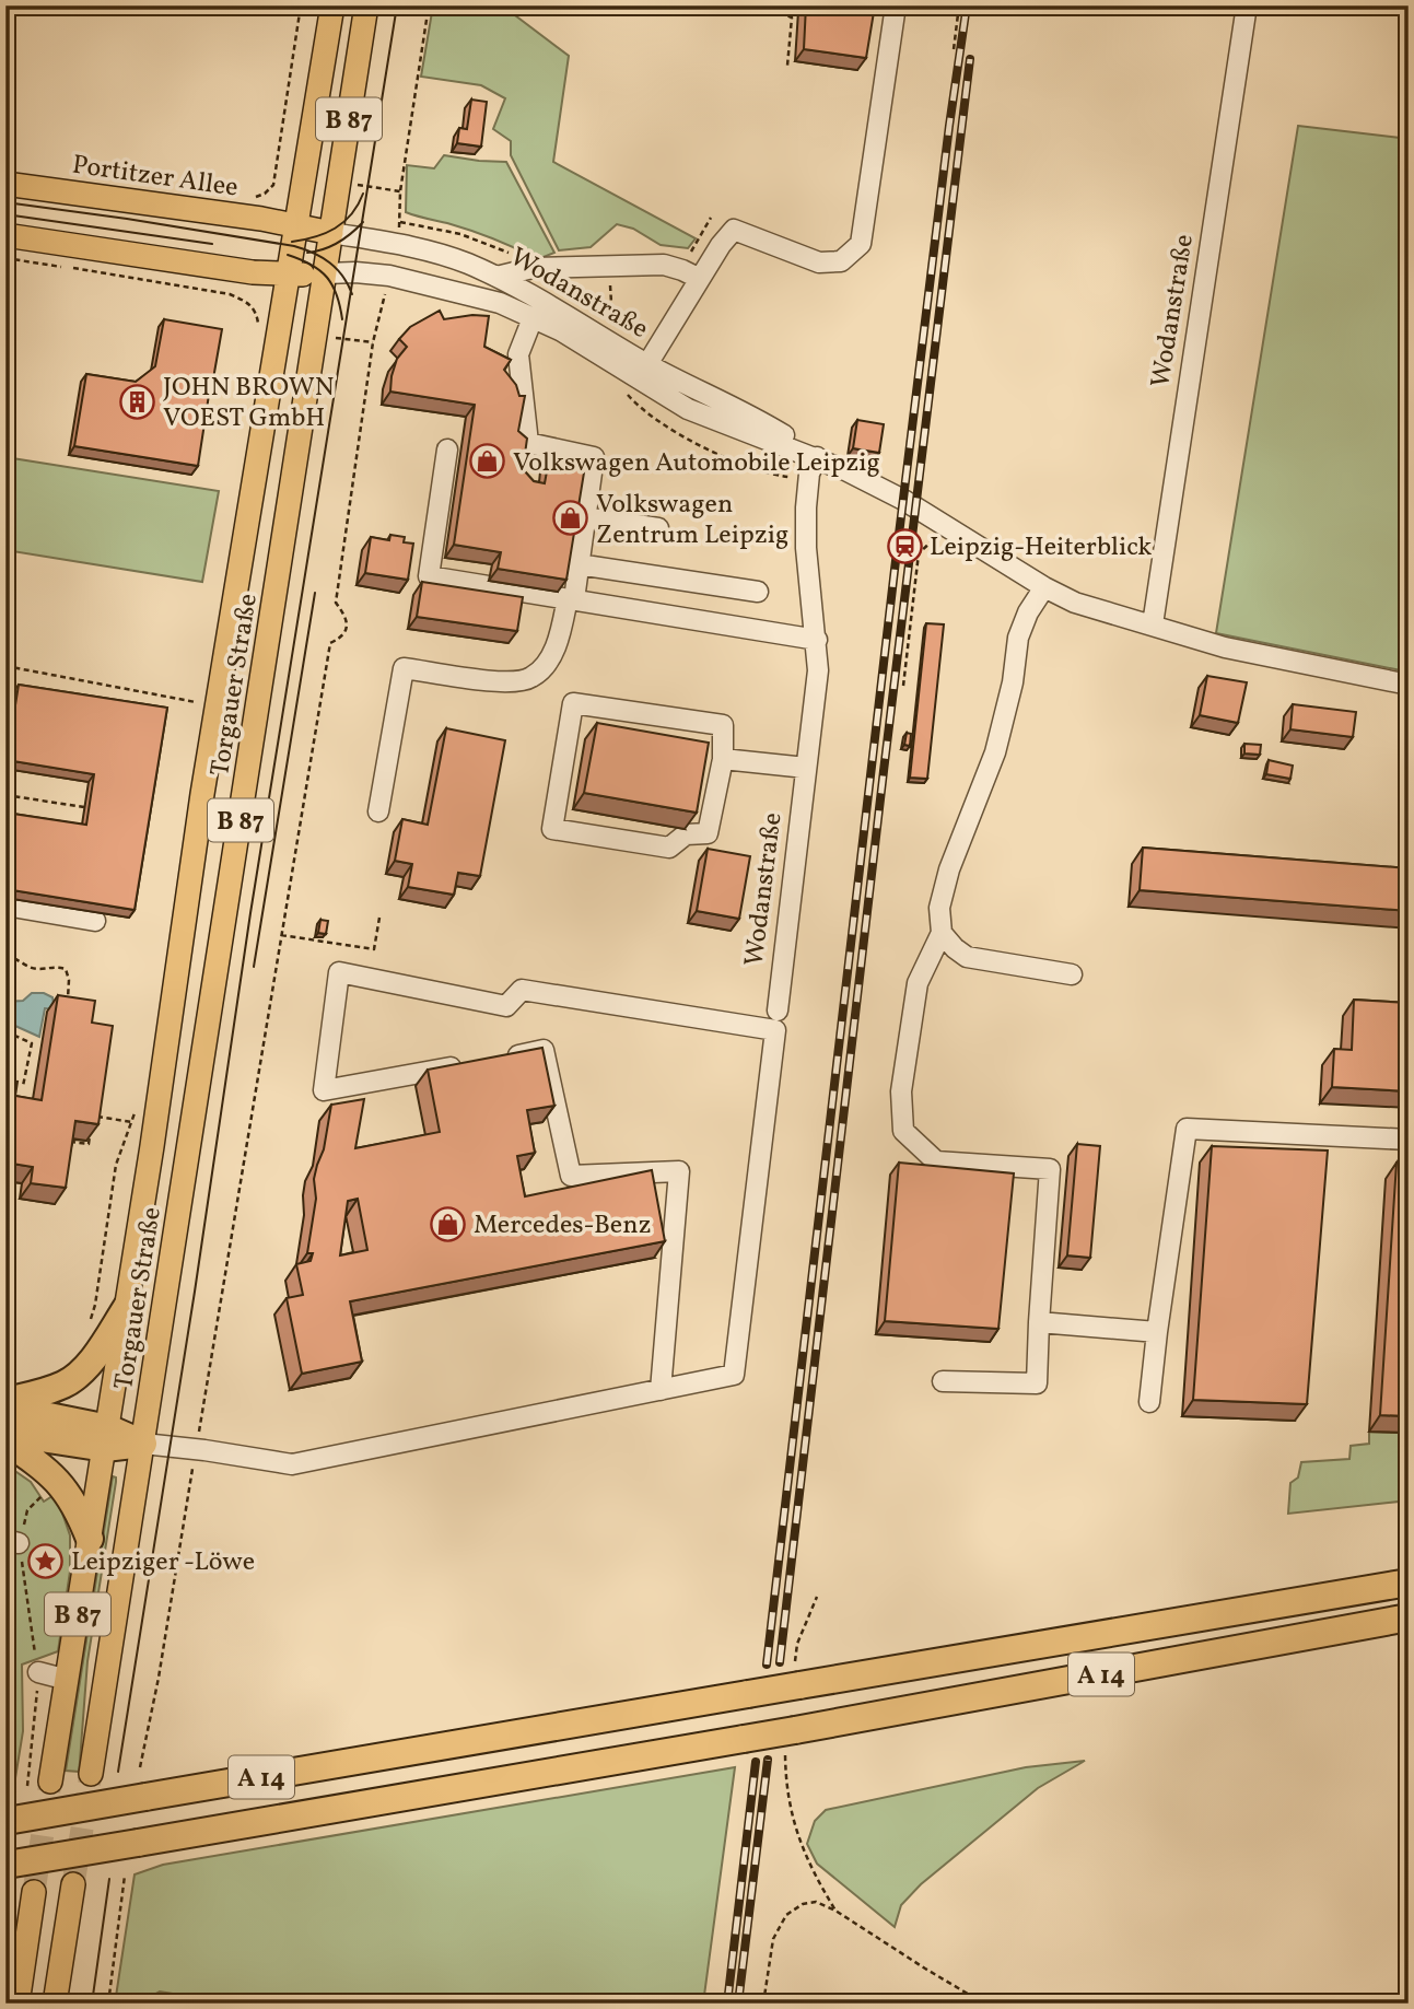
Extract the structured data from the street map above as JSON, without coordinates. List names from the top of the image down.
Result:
{
  "streets": {
    "highway": ["A 14"],
    "main road": [
      "B 87",
      "Portitzer Allee",
      "Wodanstraße",
      "Torgauer Straße"
    ]
  },
  "crossings": [
    ["B 87", "Torgauer Straße"],
    ["Portitzer Allee", "Wodanstraße"],
    ["Portitzer Allee", "Torgauer Straße"],
    ["Wodanstraße", "Torgauer Straße"]
  ],
  "places": {
    "building": ["JOHN BROWN VOEST GmbH"],
    "shop": ["Volkswagen Automobile Leipzig", "Volkswagen Zentrum Leipzig", "Mercedes-Benz"],
    "station": ["Leipzig-Heiterblick"],
    "place": ["Leipziger -Löwe"]
  }
}
